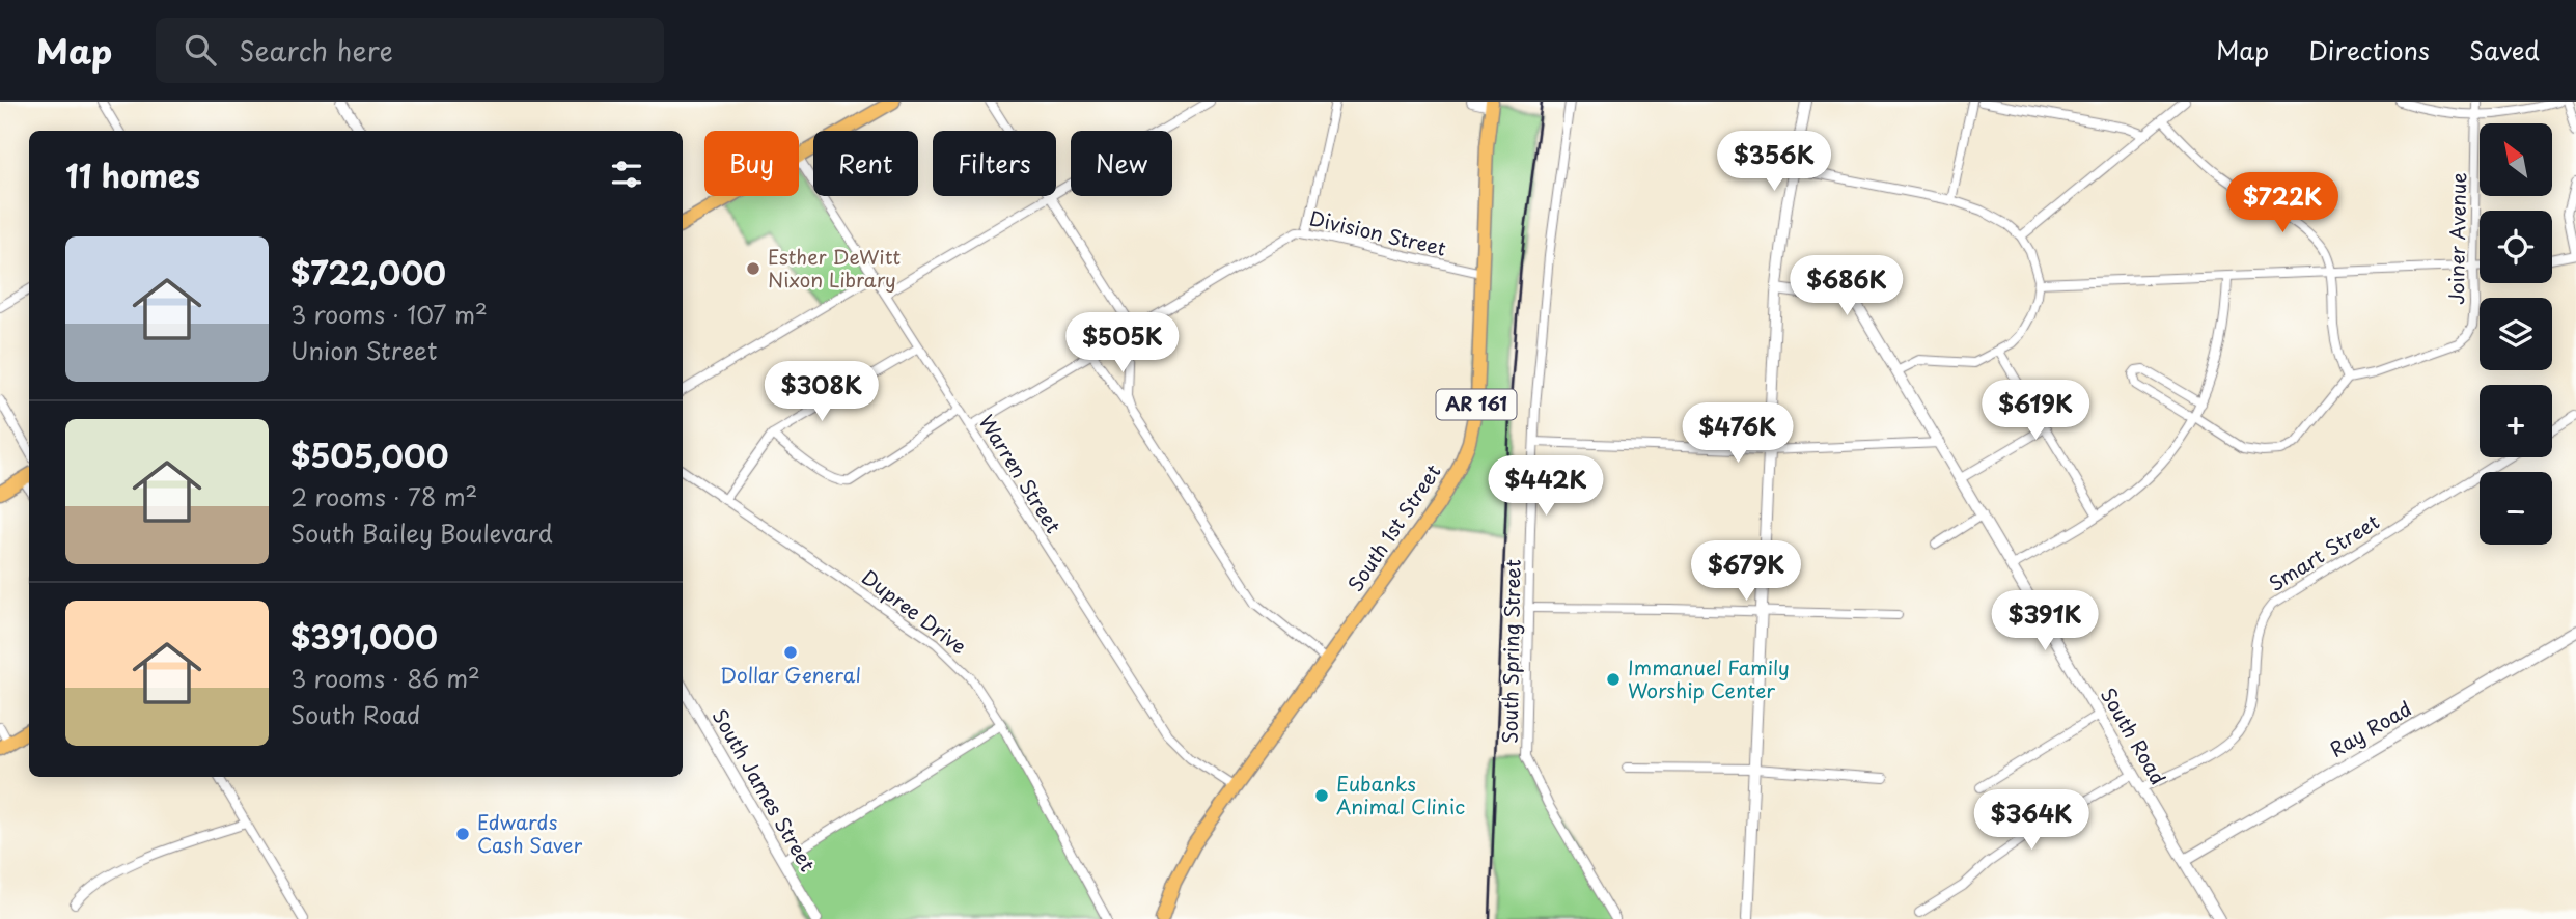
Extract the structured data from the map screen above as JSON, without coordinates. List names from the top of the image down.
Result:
{
  "streets": {
    "main road": ["AR 161", "South 1st Street"],
    "street": [
      "Division Street",
      "Joiner Avenue",
      "Warren Street",
      "Smart Street",
      "Dupree Drive",
      "South Spring Street",
      "Ray Road",
      "South Road",
      "South James Street"
    ]
  },
  "crossings": [
    ["Division Street", "Warren Street"],
    ["Division Street", "South 1st Street"],
    ["Warren Street", "South 1st Street"],
    ["Smart Street", "South Road"],
    ["Ray Road", "South Road"]
  ],
  "places": [
    "Esther DeWitt Nixon Library",
    "Dollar General",
    "Immanuel Family Worship Center",
    "Eubanks Animal Clinic",
    "Edwards Cash Saver"
  ],
  "north": "top left",
  "page": {
    "header": "Map",
    "search": "Search here",
    "nav": ["Map", "Directions", "Saved"],
    "map_buttons": ["+", "−"],
    "price": [
      "$356K",
      "$722K",
      "$686K",
      "$505K",
      "$308K",
      "$619K",
      "$476K",
      "$442K",
      "$679K",
      "$391K",
      "$364K"
    ],
    "chip": [
      "Buy",
      "Rent",
      "Filters",
      "New"
    ],
    "heading": "11 homes",
    "list": [
      {
        "name": "$722,000",
        "note": "3 rooms · 107 m² · Union Street"
      },
      {
        "name": "$505,000",
        "note": "2 rooms · 78 m² · South Bailey Boulevard"
      },
      {
        "name": "$391,000",
        "note": "3 rooms · 86 m² · South Road"
      }
    ]
  }
}
